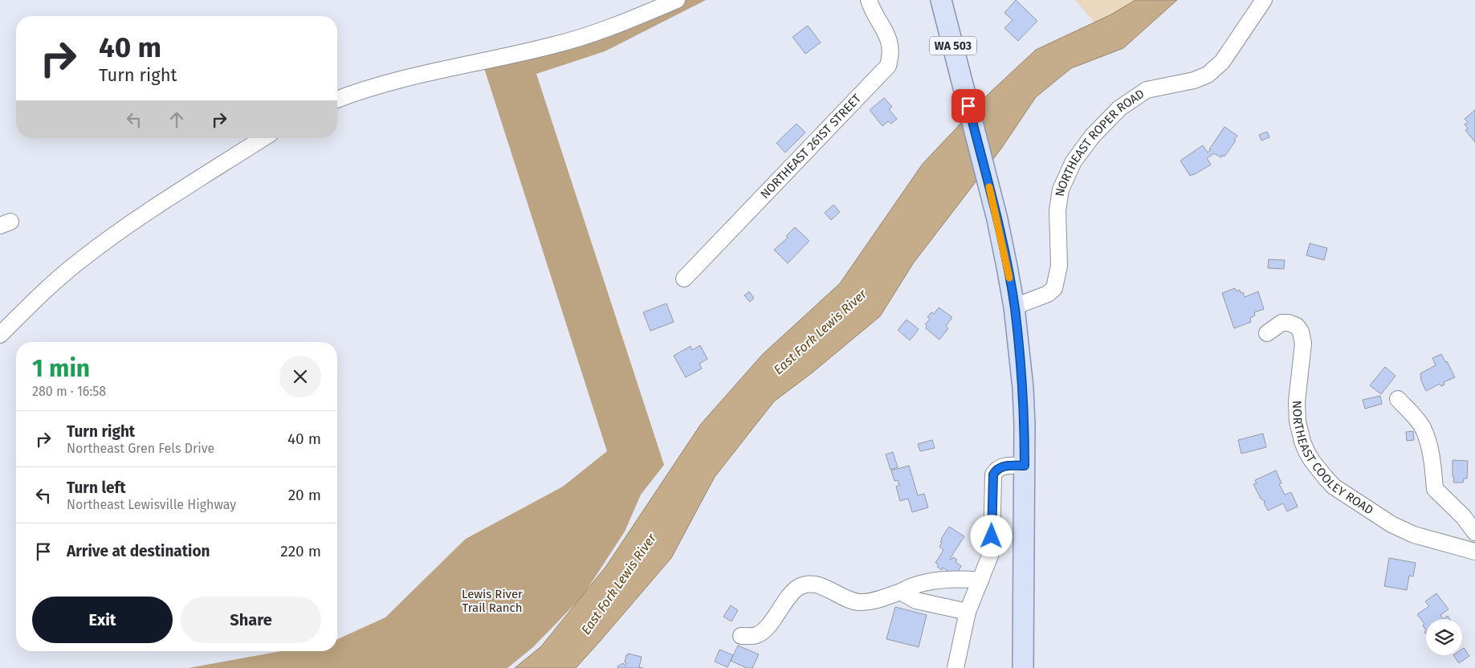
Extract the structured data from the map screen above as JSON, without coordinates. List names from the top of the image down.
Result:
{
  "streets": {
    "main road": ["WA 503"],
    "street": ["NORTHEAST ROPER ROAD", "NORTHEAST 261ST STREET", "NORTHEAST COOLEY ROAD"]
  },
  "crossings": [
    ["WA 503", "NORTHEAST ROPER ROAD"]
  ],
  "water": ["East Fork Lewis River"],
  "parks": ["Lewis River Trail Ranch"],
  "page": {
    "turn": ["40 m", "Turn right"],
    "heading": ["1 min", "280 m · 16:58"],
    "list": [
      {
        "name": "Turn right",
        "note": "Northeast Gren Fels Drive",
        "value": "40 m"
      },
      {
        "name": "Turn left",
        "note": "Northeast Lewisville Highway",
        "value": "20 m"
      },
      {
        "name": "Arrive at destination",
        "value": "220 m"
      }
    ],
    "buttons": ["Exit", "Share"]
  }
}
